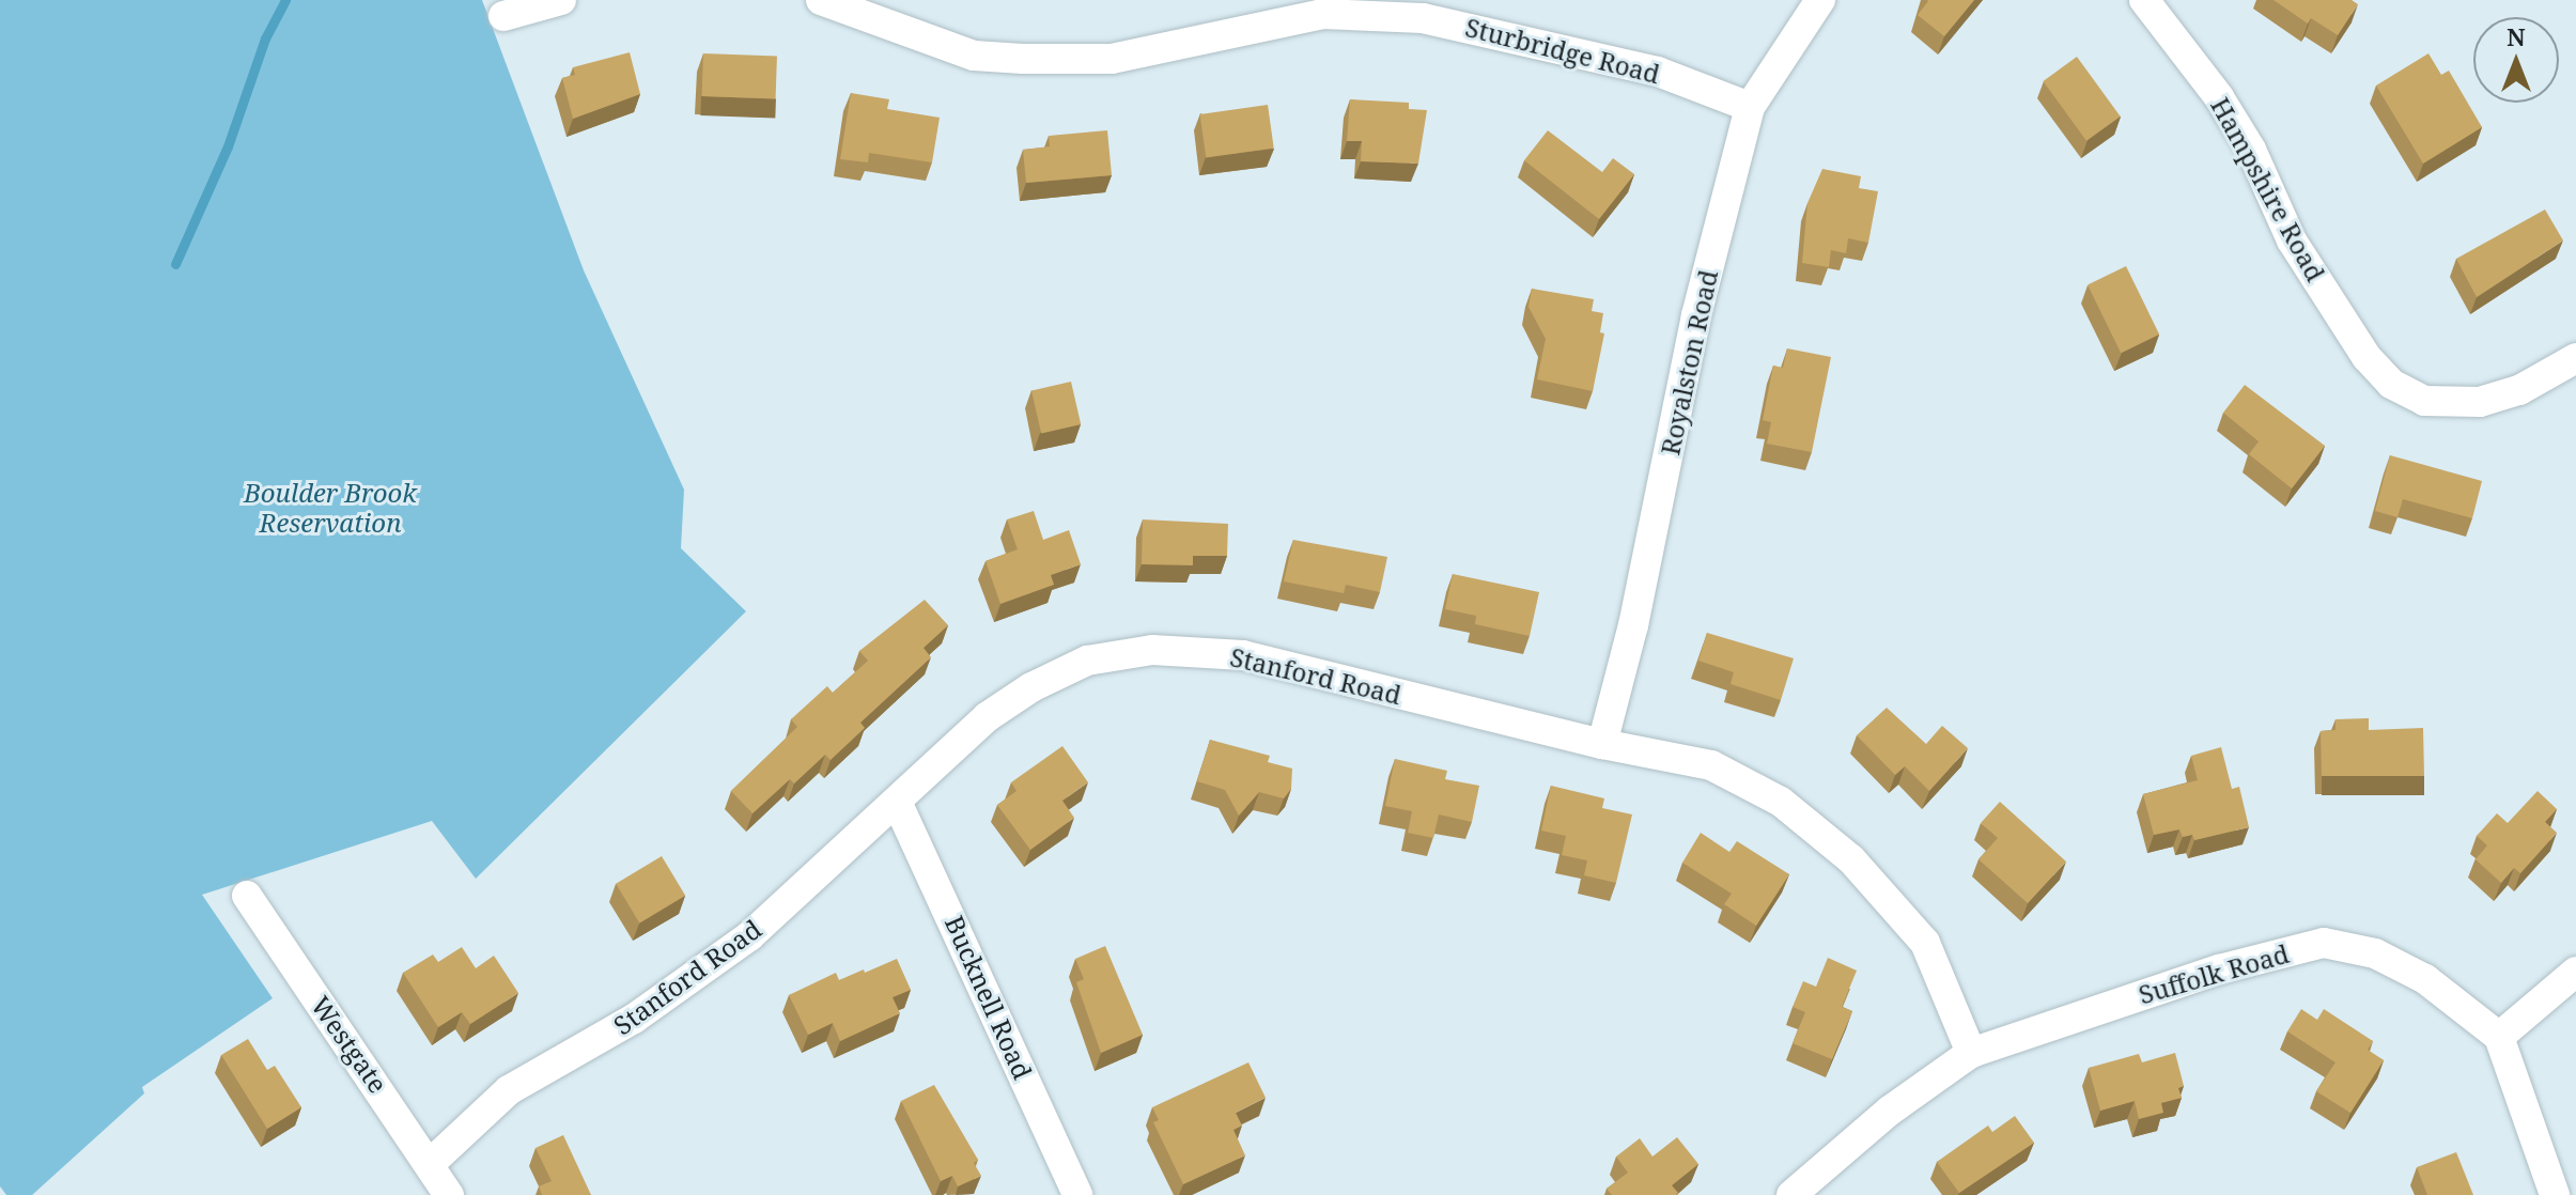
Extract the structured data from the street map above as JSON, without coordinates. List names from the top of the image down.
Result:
{
  "streets": {
    "street": [
      "Sturbridge Road",
      "Hampshire Road",
      "Royalston Road",
      "Stanford Road",
      "Suffolk Road",
      "Bucknell Road",
      "Westgate"
    ]
  },
  "crossings": [
    ["Sturbridge Road", "Royalston Road"],
    ["Royalston Road", "Stanford Road"],
    ["Stanford Road", "Suffolk Road"],
    ["Stanford Road", "Bucknell Road"],
    ["Stanford Road", "Westgate"]
  ],
  "parks": ["Boulder Brook Reservation"],
  "north": "top"
}
